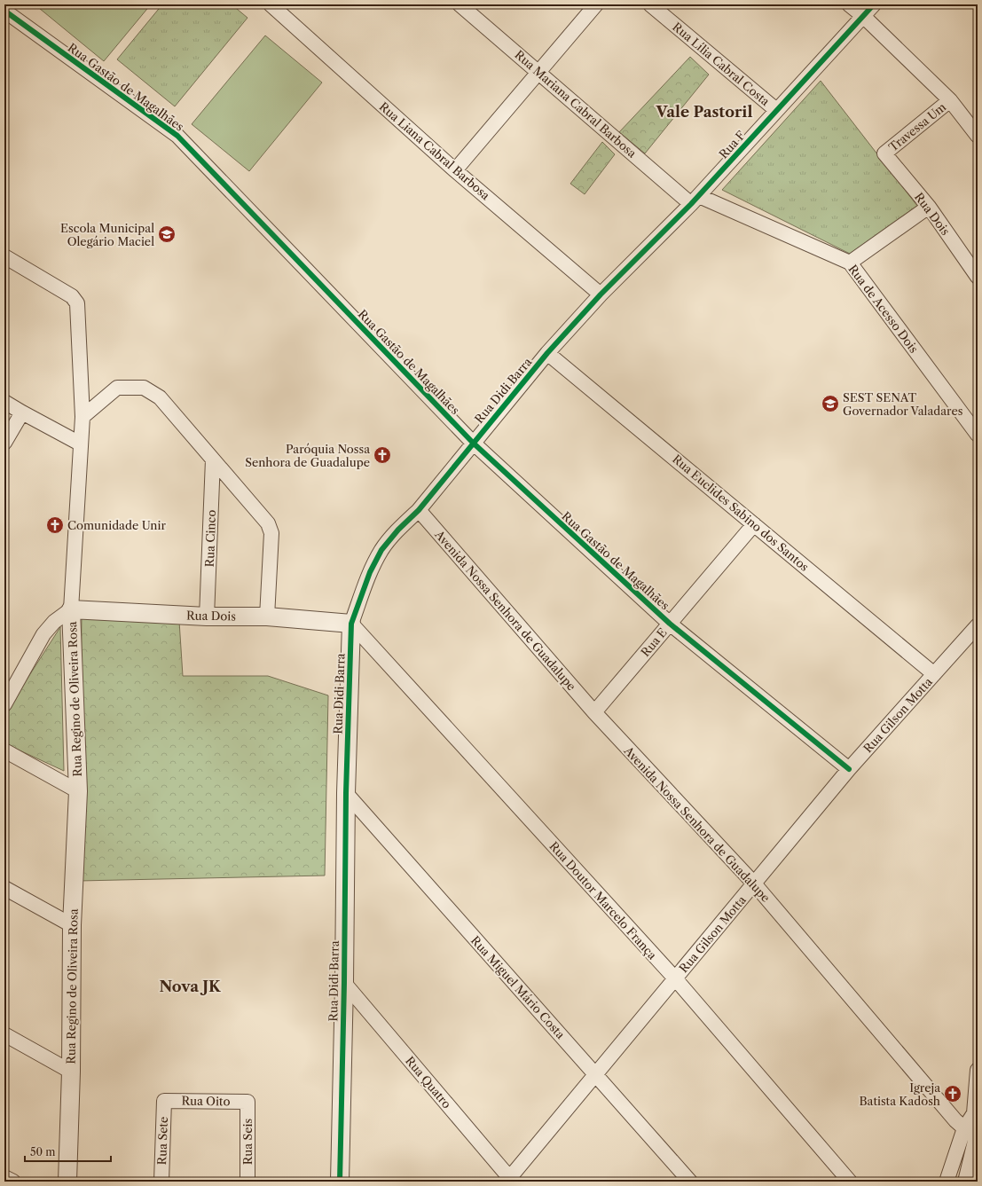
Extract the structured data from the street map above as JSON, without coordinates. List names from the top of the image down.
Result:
{
  "streets": {
    "street": [
      "Rua Lília Cabral Costa",
      "Rua Gastão de Magalhães",
      "Rua Mariana Cabral Barbosa",
      "Travessa Um",
      "Rua F",
      "Rua Liana Cabral Barbosa",
      "Rua Dois",
      "Rua de Acesso Dois",
      "Rua Didi Barra",
      "Rua Euclides Sabino dos Santos",
      "Rua Cinco",
      "Avenida Nossa Senhora de Guadalupe",
      "Rua E",
      "Rua Regino de Oliveira Rosa",
      "Rua Gilson Motta",
      "Rua Doutor Marcelo França",
      "Rua Miguel Mário Costa",
      "Rua Quatro",
      "Rua Oito",
      "Rua Sete",
      "Rua Seis"
    ]
  },
  "crossings": [
    ["Rua Lília Cabral Costa", "Rua F"],
    ["Rua Gastão de Magalhães", "Rua Didi Barra"],
    ["Rua Gastão de Magalhães", "Rua E"],
    ["Rua Gastão de Magalhães", "Rua Gilson Motta"],
    ["Rua Mariana Cabral Barbosa", "Rua F"],
    ["Rua Mariana Cabral Barbosa", "Rua de Acesso Dois"],
    ["Travessa Um", "Rua Dois"],
    ["Rua F", "Rua Liana Cabral Barbosa"],
    ["Rua F", "Rua de Acesso Dois"],
    ["Rua F", "Rua Didi Barra"],
    ["Rua Liana Cabral Barbosa", "Rua Didi Barra"],
    ["Rua Dois", "Rua Didi Barra"],
    ["Rua Dois", "Rua Cinco"],
    ["Rua Dois", "Rua Regino de Oliveira Rosa"],
    ["Rua Dois", "Rua Doutor Marcelo França"],
    ["Rua Didi Barra", "Rua Euclides Sabino dos Santos"],
    ["Rua Didi Barra", "Avenida Nossa Senhora de Guadalupe"],
    ["Rua Didi Barra", "Rua Doutor Marcelo França"],
    ["Rua Didi Barra", "Rua Miguel Mário Costa"],
    ["Rua Didi Barra", "Rua Quatro"],
    ["Rua Euclides Sabino dos Santos", "Rua E"],
    ["Rua Euclides Sabino dos Santos", "Rua Gilson Motta"],
    ["Avenida Nossa Senhora de Guadalupe", "Rua E"],
    ["Avenida Nossa Senhora de Guadalupe", "Rua Gilson Motta"],
    ["Rua Gilson Motta", "Rua Doutor Marcelo França"],
    ["Rua Gilson Motta", "Rua Miguel Mário Costa"],
    ["Rua Gilson Motta", "Rua Quatro"],
    ["Rua Oito", "Rua Sete"],
    ["Rua Oito", "Rua Seis"]
  ],
  "districts": ["Vale Pastoril", "Nova JK"],
  "places": {
    "school or university": ["Escola Municipal Olegário Maciel", "SEST SENAT Governador Valadares"],
    "church": ["Paróquia Nossa Senhora de Guadalupe", "Comunidade Unir", "Igreja Batista Kadosh"]
  },
  "scale_bar": "50 m"
}
